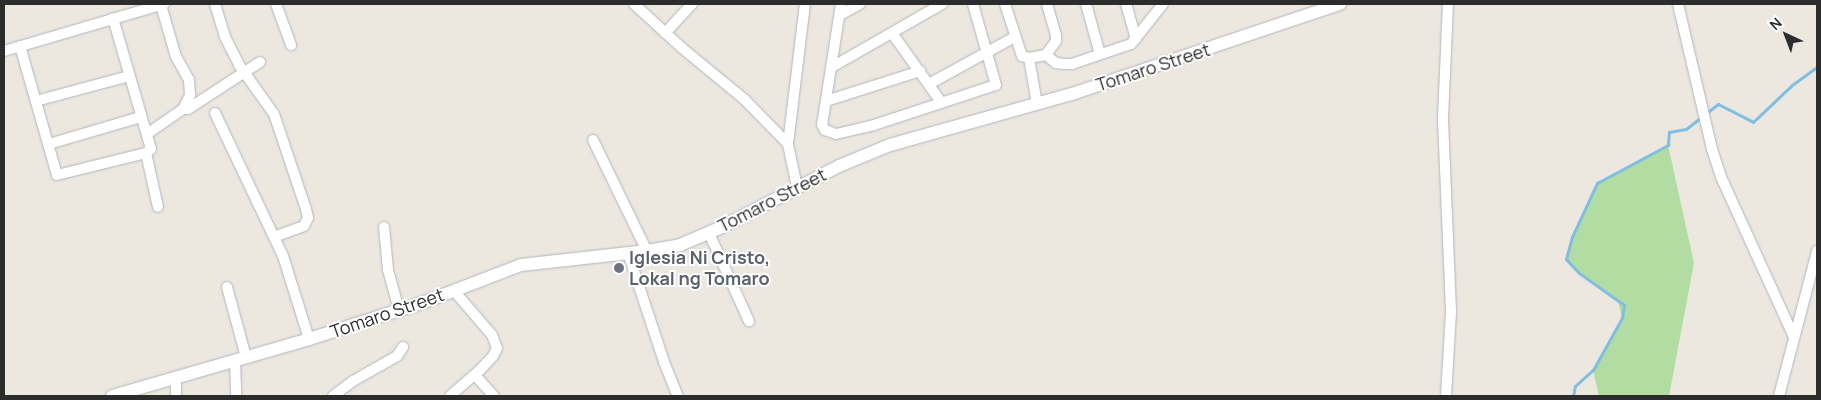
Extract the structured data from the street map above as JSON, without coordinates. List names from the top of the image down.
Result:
{
  "streets": {
    "street": ["Tomaro Street"]
  },
  "places": ["Iglesia Ni Cristo, Lokal ng Tomaro"],
  "north": "top left"
}
